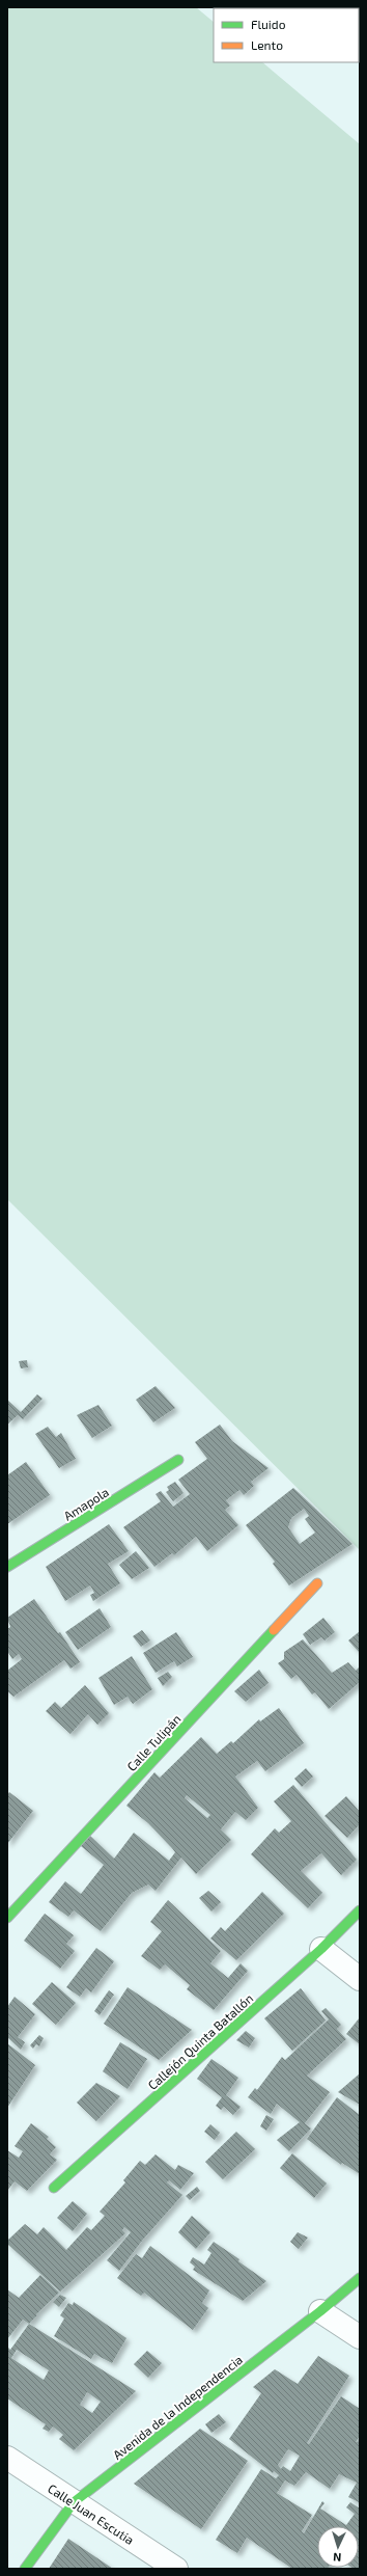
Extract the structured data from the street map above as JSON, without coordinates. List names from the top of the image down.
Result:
{
  "streets": {
    "street": [
      "Amapola",
      "Calle Tulipán",
      "Callejón Quinta Batallón",
      "Avenida de la Independencia",
      "Calle Juan Escutia"
    ]
  },
  "crossings": [
    ["Avenida de la Independencia", "Calle Juan Escutia"]
  ],
  "legend": ["Fluido", "Lento"],
  "north": "bottom"
}
